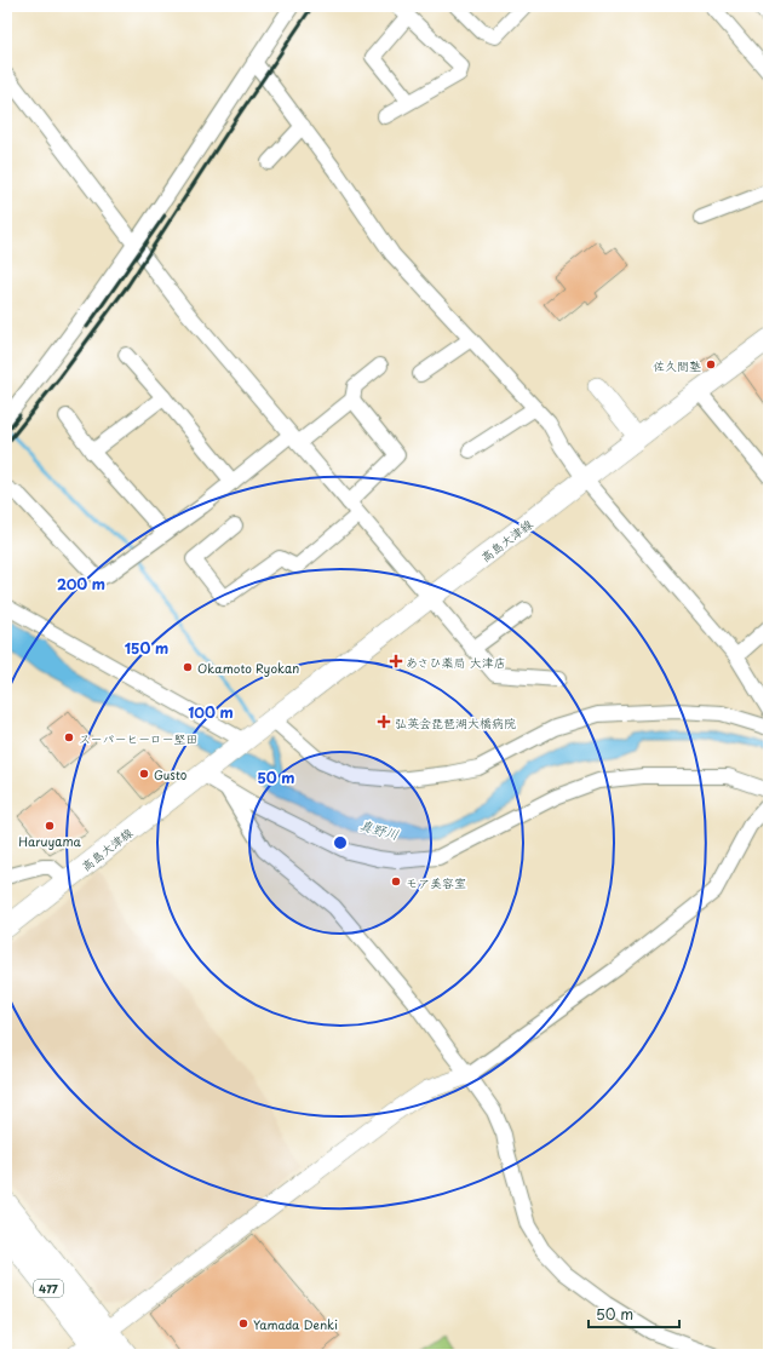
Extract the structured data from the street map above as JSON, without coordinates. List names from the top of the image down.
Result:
{
  "streets": {
    "highway": ["477"],
    "main road": ["高島大津線"]
  },
  "water": ["真野川"],
  "places": {
    "other": [
      "佐久間塾",
      "Okamoto Ryokan",
      "スーパーヒーロー堅田",
      "Gusto",
      "Haruyama",
      "モア美容室",
      "Yamada Denki"
    ],
    "health": ["あさひ薬局 大津店", "弘英会琵琶湖大橋病院"]
  },
  "scale_bar": "50 m",
  "rings": [
    "200 m",
    "150 m",
    "100 m",
    "50 m"
  ]
}
